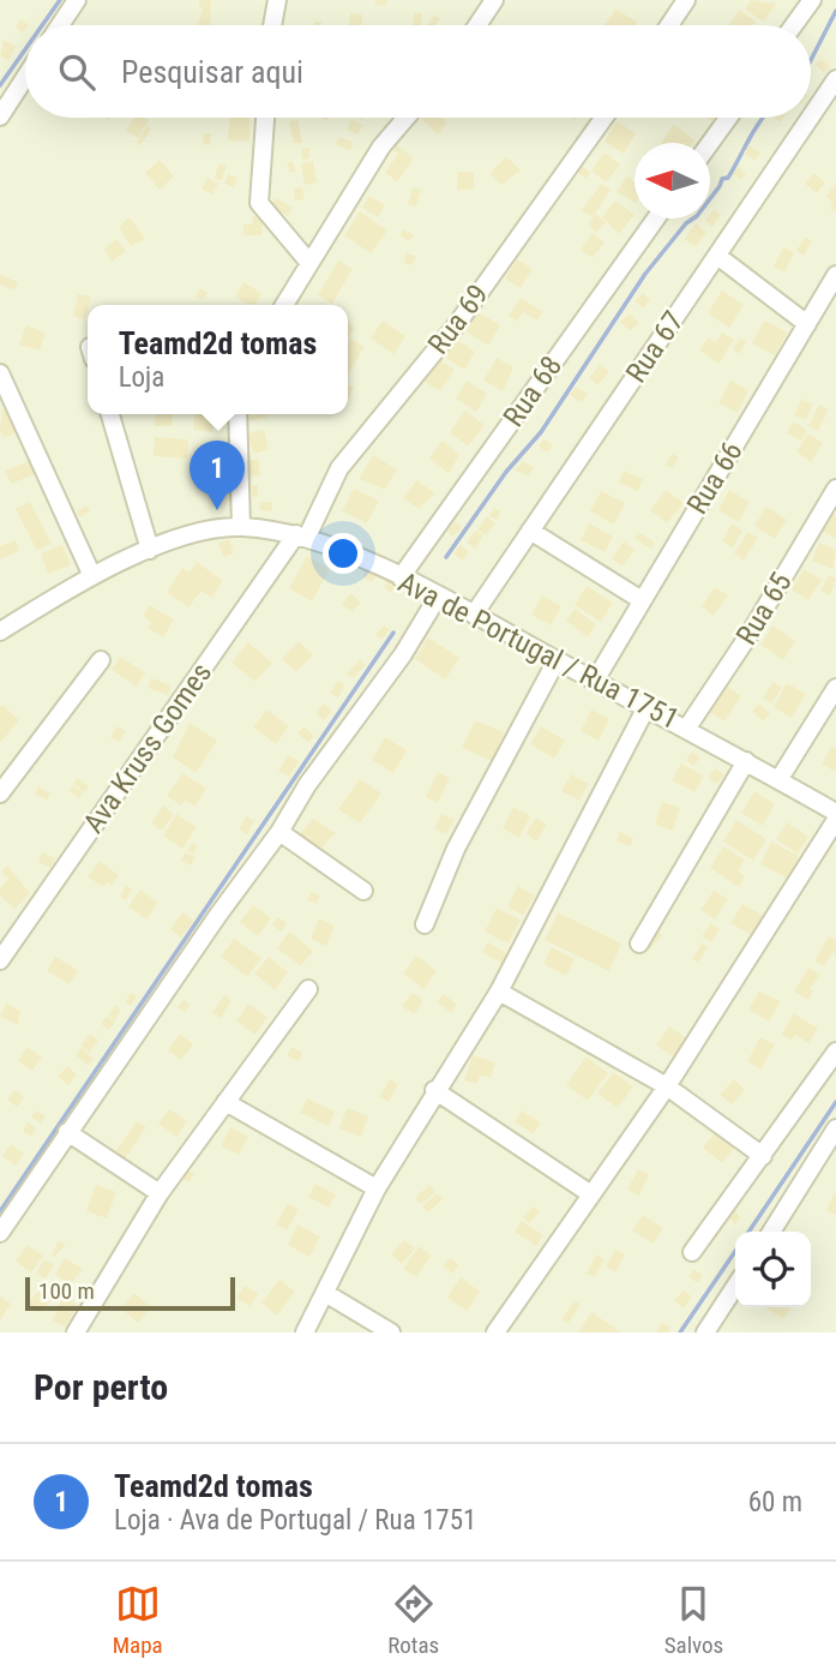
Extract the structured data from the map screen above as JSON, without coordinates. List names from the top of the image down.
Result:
{
  "streets": {
    "street": [
      "Rua 69",
      "Rua 67",
      "Rua 68",
      "Rua 66",
      "Rua 65",
      "Ava de Portugal / Rua 1751",
      "Ava Kruss Gomes"
    ]
  },
  "crossings": [
    ["Rua 69", "Ava de Portugal / Rua 1751"],
    ["Rua 69", "Ava Kruss Gomes"],
    ["Rua 67", "Ava de Portugal / Rua 1751"],
    ["Rua 68", "Ava de Portugal / Rua 1751"],
    ["Rua 66", "Ava de Portugal / Rua 1751"],
    ["Rua 65", "Ava de Portugal / Rua 1751"],
    ["Ava de Portugal / Rua 1751", "Ava Kruss Gomes"]
  ],
  "scale_bar": "100 m",
  "north": "left",
  "page": {
    "search": "Pesquisar aqui",
    "popup": ["Teamd2d tomas", "Loja"],
    "pins": "1",
    "scale": "100 m",
    "heading": "Por perto",
    "list": [
      {
        "mark": "1",
        "name": "Teamd2d tomas",
        "note": "Loja · Ava de Portugal / Rua 1751",
        "value": "60 m"
      }
    ],
    "nav": ["Mapa", "Rotas", "Salvos"]
  }
}
